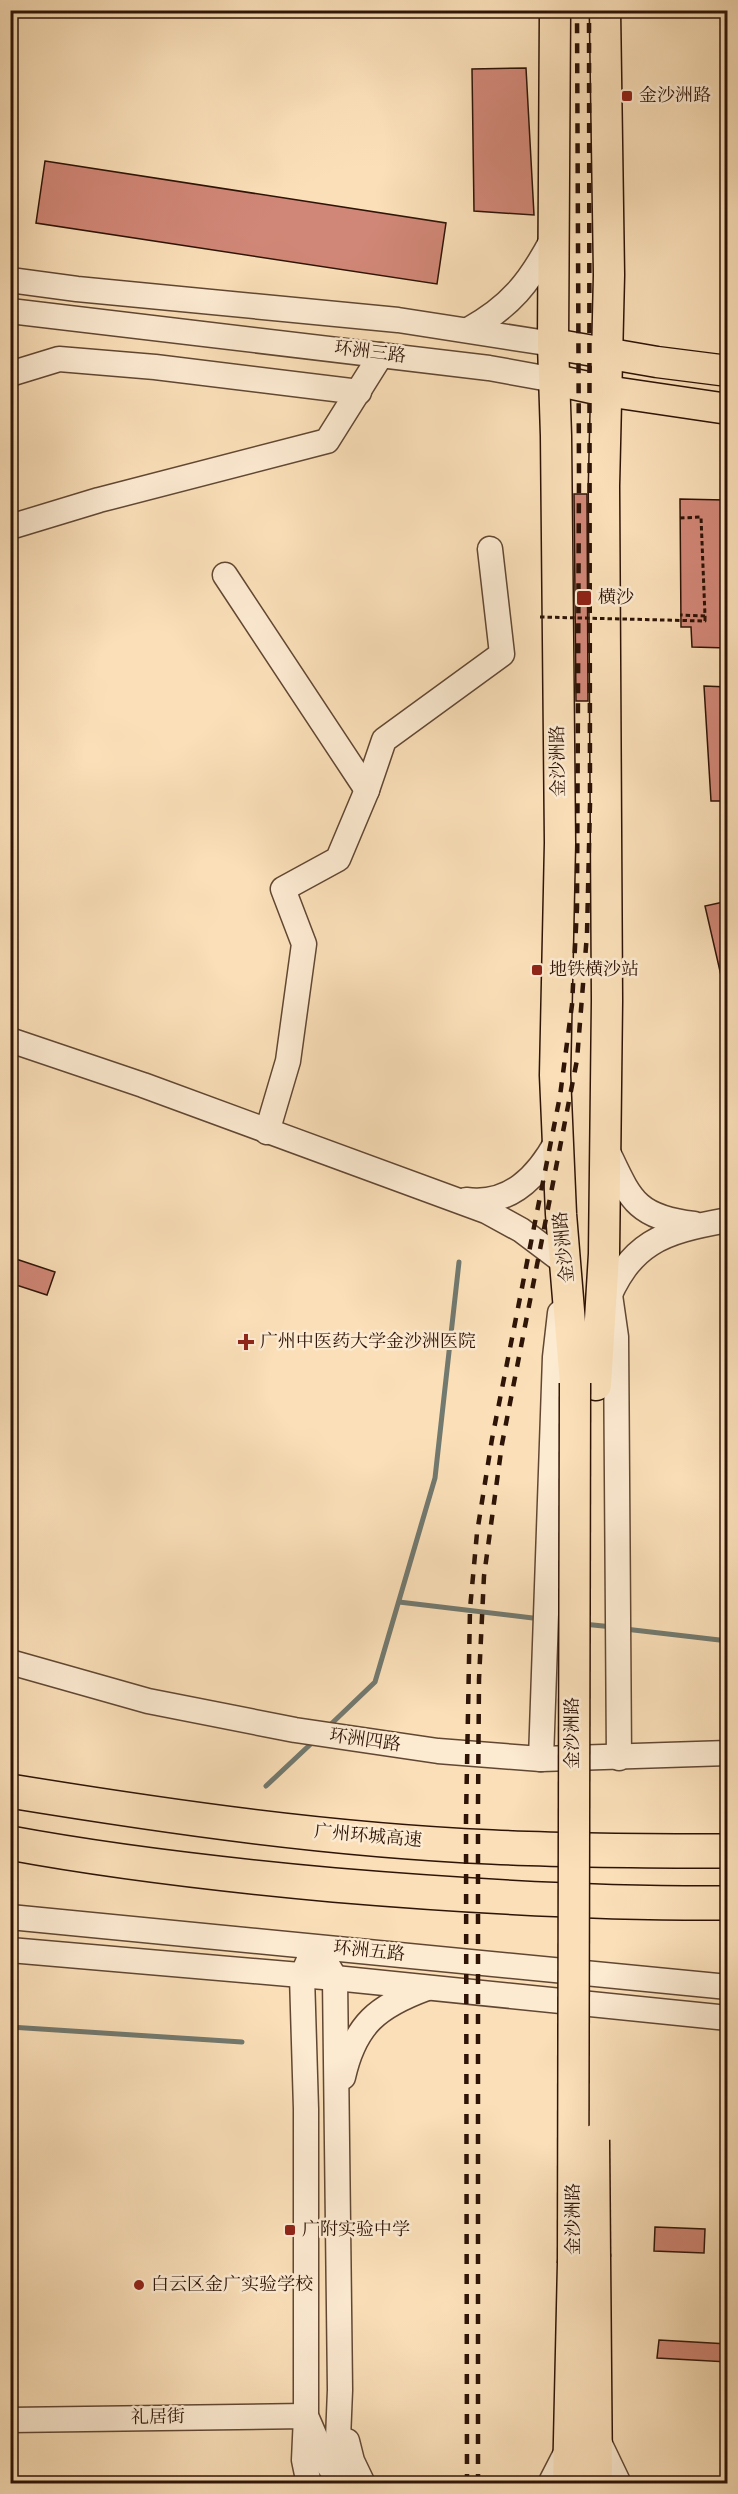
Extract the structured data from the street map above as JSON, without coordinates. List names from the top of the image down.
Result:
{
  "streets": {
    "highway": ["广州环城高速"],
    "main road": ["环洲三路", "金沙洲路"],
    "street": ["环洲四路", "环洲五路", "礼居街"]
  },
  "crossings": [
    ["环洲三路", "金沙洲路"]
  ],
  "places": {
    "transit": [
      "金沙洲路",
      "横沙",
      "地铁横沙站",
      "广附实验中学"
    ],
    "health": ["广州中医药大学金沙洲医院"],
    "other": ["白云区金广实验学校"]
  }
}
